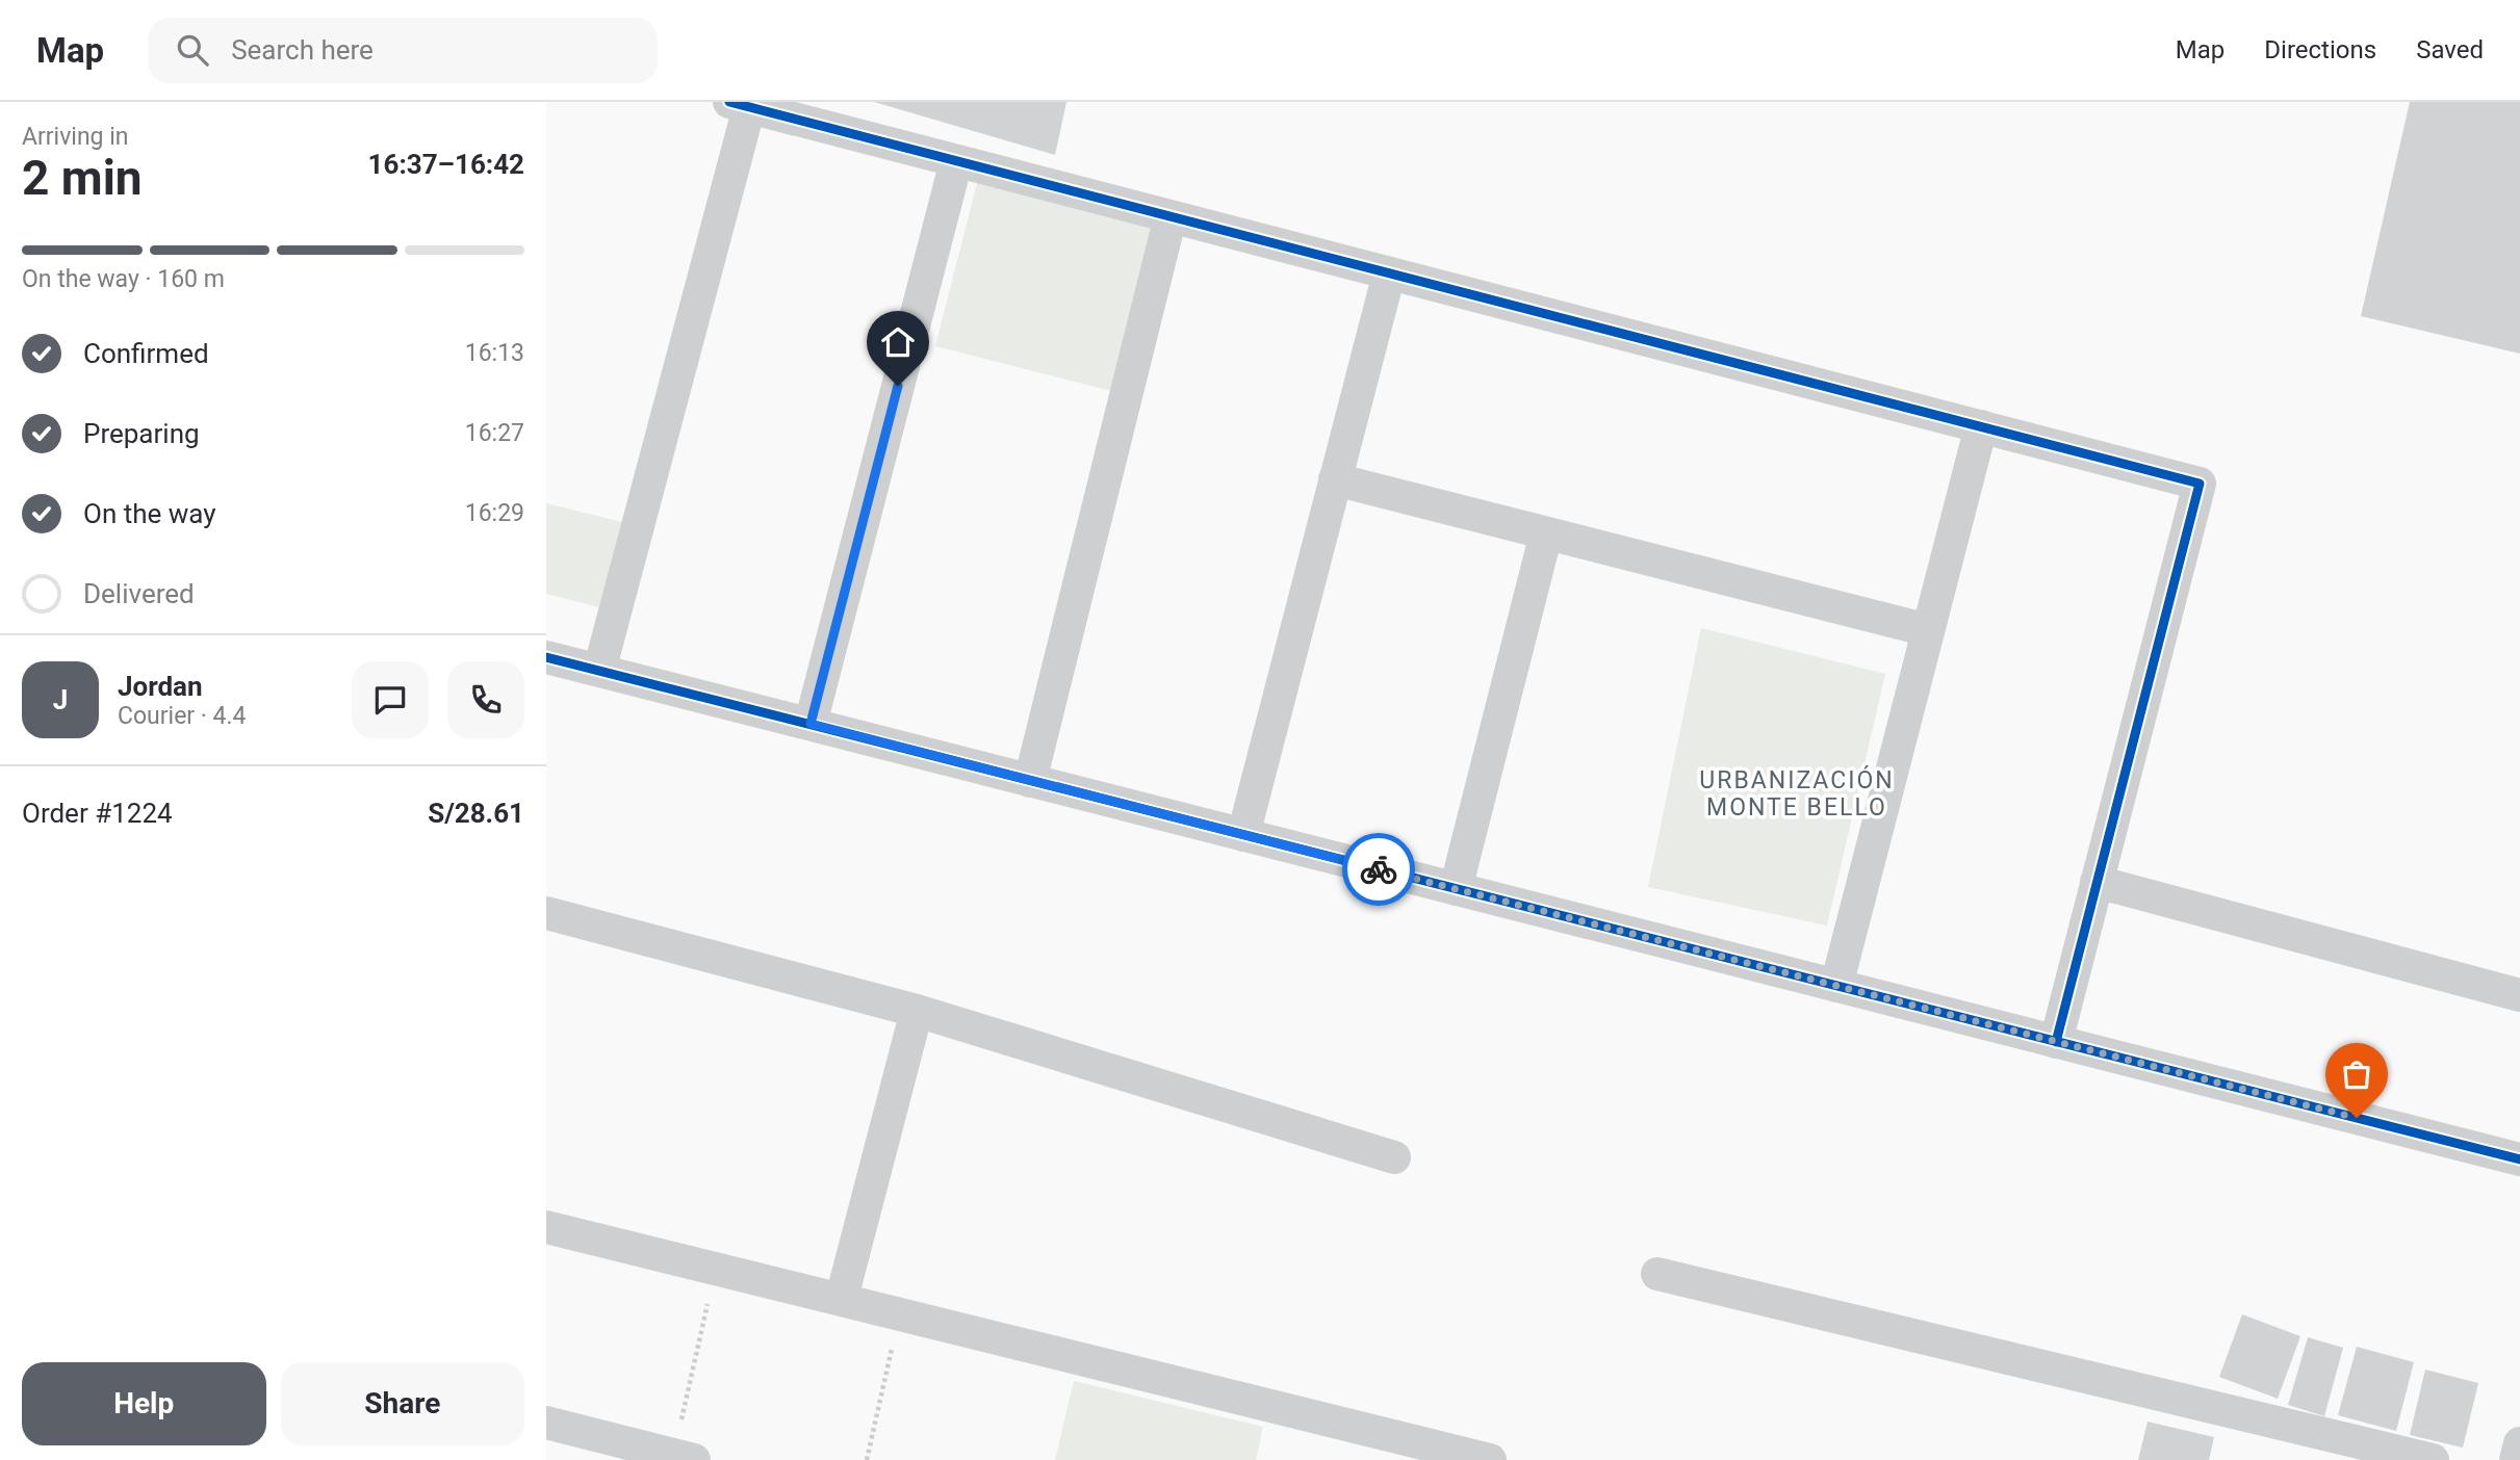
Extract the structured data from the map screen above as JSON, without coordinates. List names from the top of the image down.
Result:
{
  "districts": ["URBANIZACIÓN MONTE BELLO"],
  "page": {
    "header": "Map",
    "search": "Search here",
    "nav": ["Map", "Directions", "Saved"],
    "heading": ["2 min", "Arriving in", "16:37–16:42"],
    "panel": [
      "Jordan",
      "Courier · 4.4",
      "Order #1224",
      "S/28.61"
    ],
    "bar": "On the way · 160 m",
    "list": [
      ["Confirmed", "16:13"],
      ["Preparing", "16:27"],
      ["On the way", "16:29"],
      "Delivered"
    ],
    "round": "J",
    "buttons": ["Help", "Share"]
  }
}
